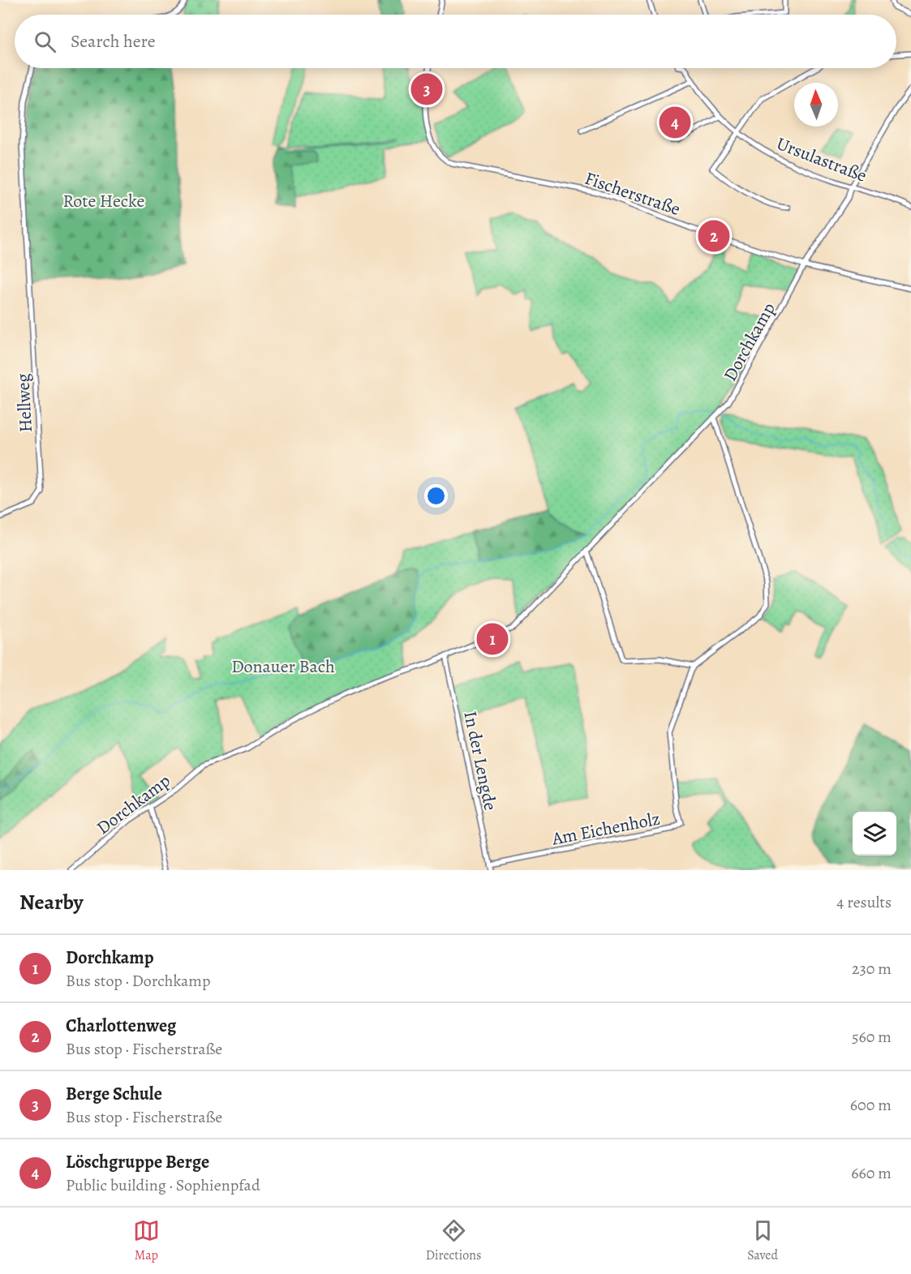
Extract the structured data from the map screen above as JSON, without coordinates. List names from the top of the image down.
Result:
{
  "streets": {
    "street": [
      "Ursulastraße",
      "Fischerstraße",
      "Dorchkamp",
      "Hellweg",
      "In der Lengde",
      "Am Eichenholz"
    ]
  },
  "crossings": [
    ["Ursulastraße", "Dorchkamp"],
    ["Fischerstraße", "Dorchkamp"],
    ["Dorchkamp", "In der Lengde"],
    ["In der Lengde", "Am Eichenholz"]
  ],
  "parks": ["Rote Hecke", "Donauer Bach"],
  "north": "top",
  "page": {
    "search": "Search here",
    "pins": [
      "3",
      "4",
      "2",
      "1"
    ],
    "heading": ["Nearby", "4 results"],
    "list": [
      {
        "mark": "1",
        "name": "Dorchkamp",
        "note": "Bus stop · Dorchkamp",
        "value": "230 m"
      },
      {
        "mark": "2",
        "name": "Charlottenweg",
        "note": "Bus stop · Fischerstraße",
        "value": "560 m"
      },
      {
        "mark": "3",
        "name": "Berge Schule",
        "note": "Bus stop · Fischerstraße",
        "value": "600 m"
      },
      {
        "mark": "4",
        "name": "Löschgruppe Berge",
        "note": "Public building · Sophienpfad",
        "value": "660 m"
      }
    ],
    "nav": ["Map", "Directions", "Saved"]
  }
}
